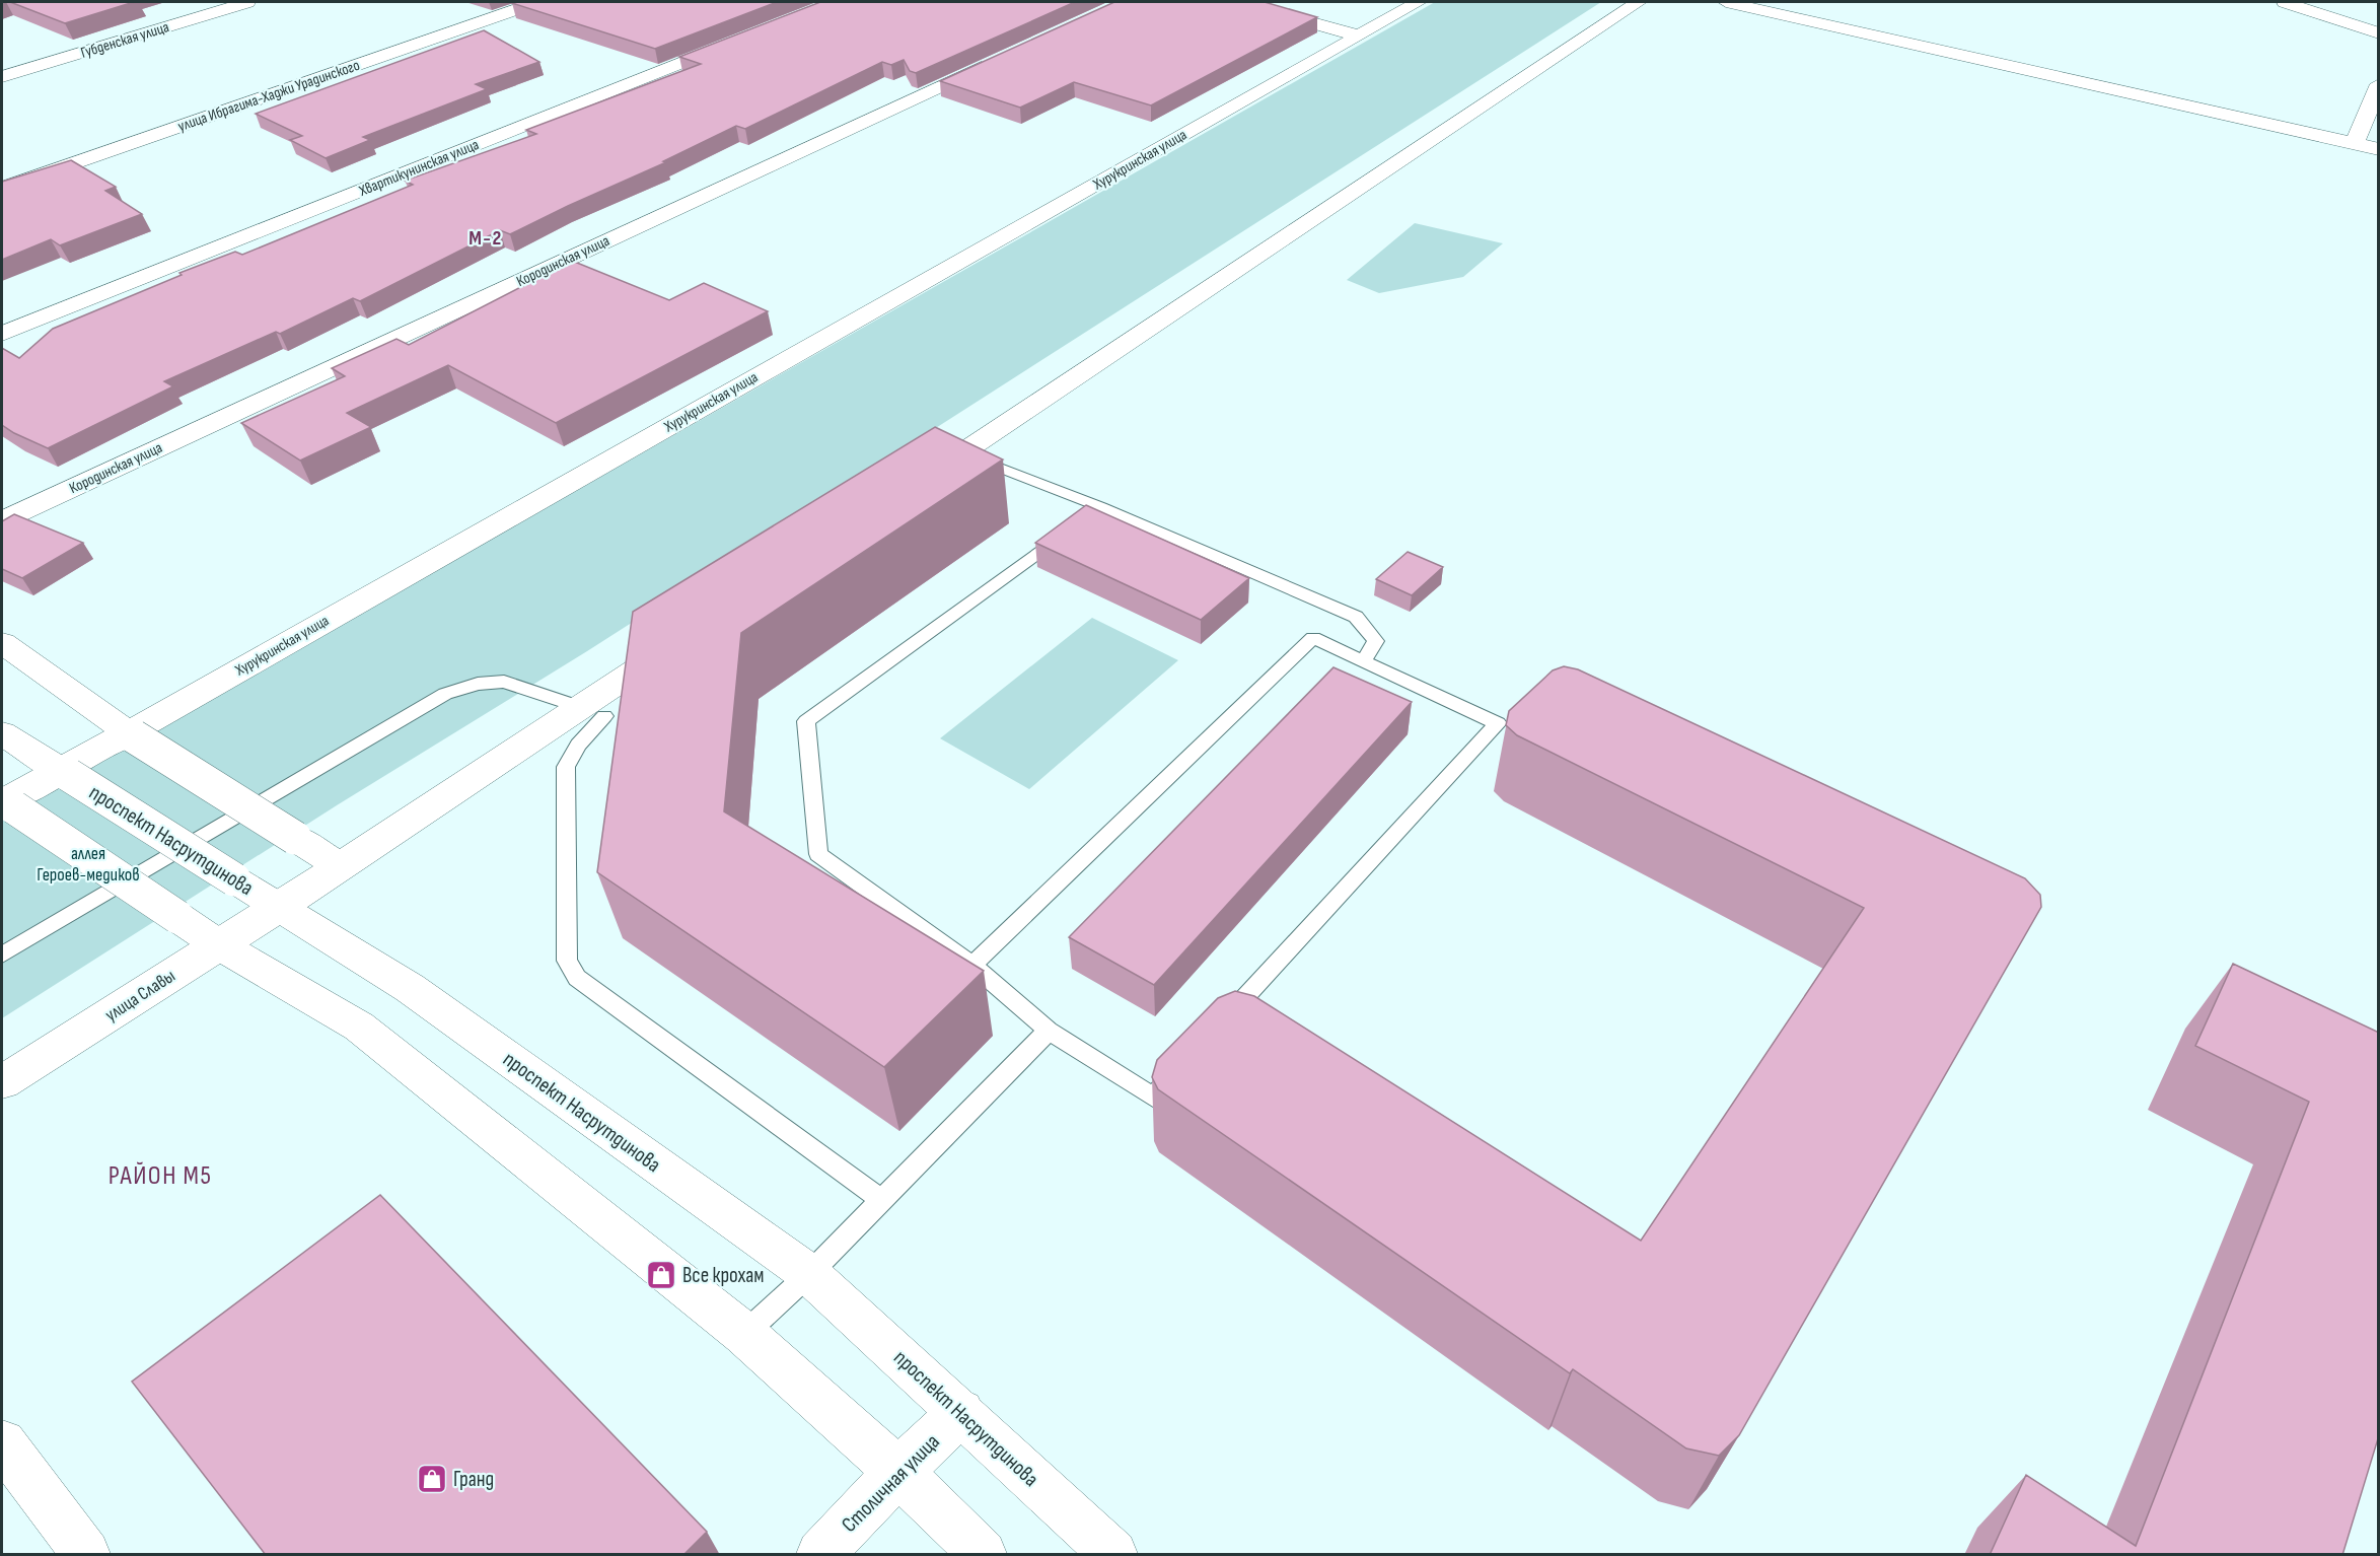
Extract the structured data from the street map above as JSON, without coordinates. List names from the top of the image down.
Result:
{
  "streets": {
    "street": [
      "Губденская улица",
      "улица Ибрагима-Хаджи Урадинского",
      "Хурукринская улица",
      "Хвартикунинская улица",
      "Кородинская улица",
      "проспект Насрутдинова",
      "улица Славы",
      "Столичная улица"
    ]
  },
  "crossings": [
    ["Хурукринская улица", "проспект Насрутдинова"],
    ["проспект Насрутдинова", "улица Славы"],
    ["проспект Насрутдинова", "Столичная улица"]
  ],
  "districts": ["М-2", "РАЙОН М5"],
  "parks": ["аллея Героев-медиков"],
  "places": {
    "shop": ["Все крохам", "Гранд"]
  }
}
